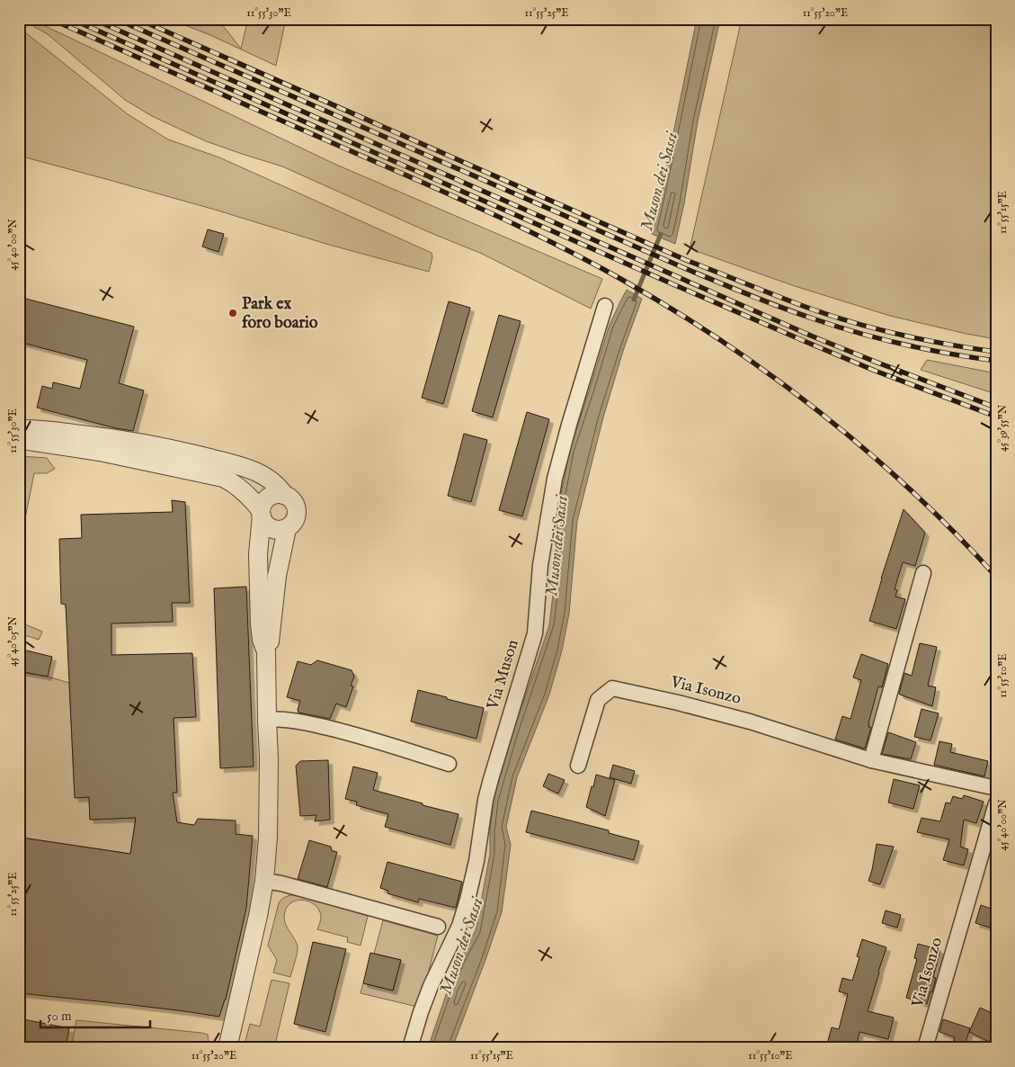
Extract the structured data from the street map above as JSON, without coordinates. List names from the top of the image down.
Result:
{
  "streets": {
    "street": ["Via Muson", "Via Isonzo"]
  },
  "water": ["Muson dei Sassi"],
  "places": ["Park ex foro boario"],
  "scale_bar": "50 m",
  "coordinates": [
    "11°55'30\"E",
    "11°55'25\"E",
    "11°55'20\"E",
    "11°55'15\"E",
    "45°40'00\"N",
    "45°39'55\"N",
    "45°40'05\"N",
    "11°55'10\"E"
  ]
}
